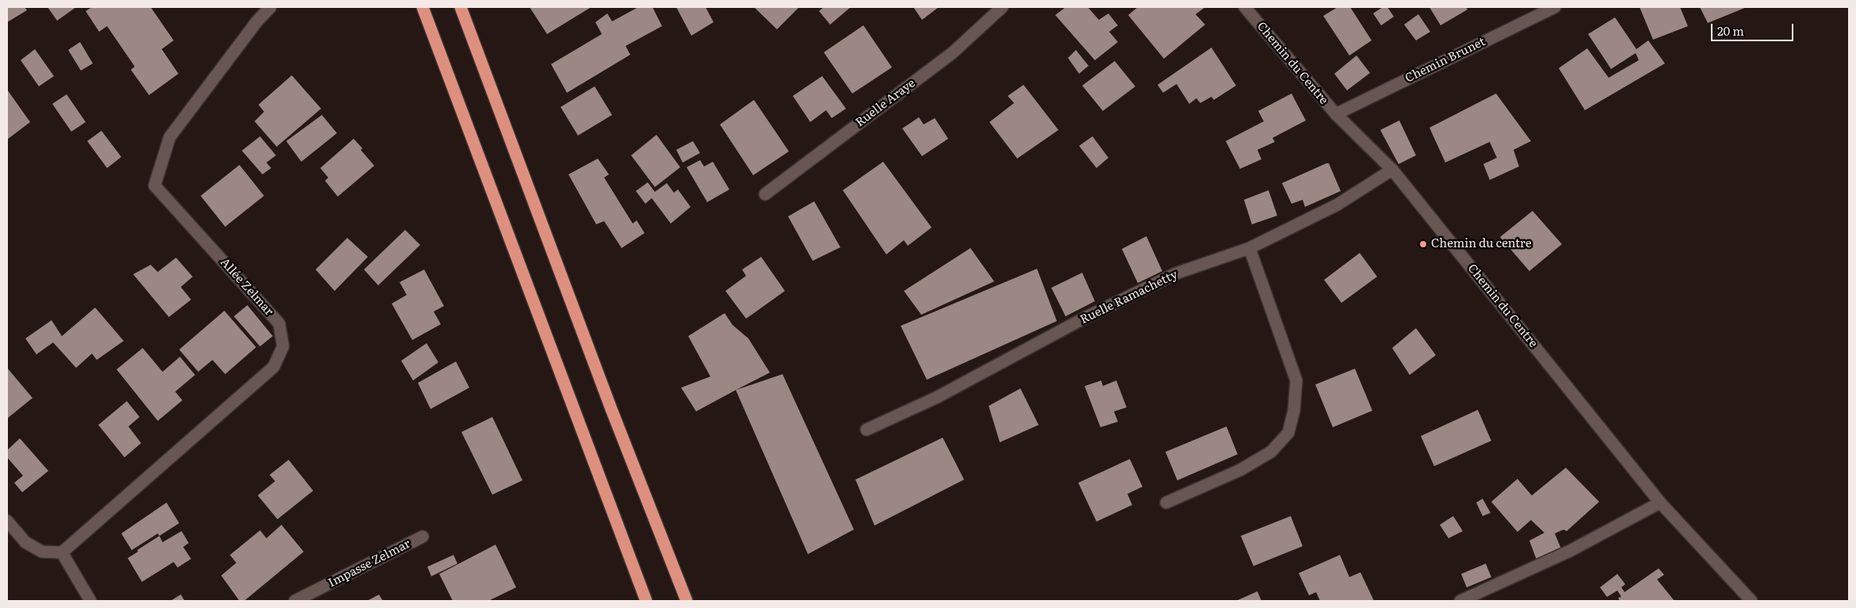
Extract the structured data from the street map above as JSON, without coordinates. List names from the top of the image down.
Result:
{
  "streets": {
    "street": [
      "Chemin Brunet",
      "Chemin du Centre",
      "Ruelle Araye",
      "Allée Zelmar",
      "Ruelle Ramachetty",
      "Impasse Zelmar"
    ]
  },
  "crossings": [
    ["Chemin Brunet", "Chemin du Centre"],
    ["Chemin du Centre", "Ruelle Ramachetty"]
  ],
  "places": ["Chemin du centre"],
  "scale_bar": "20 m"
}
